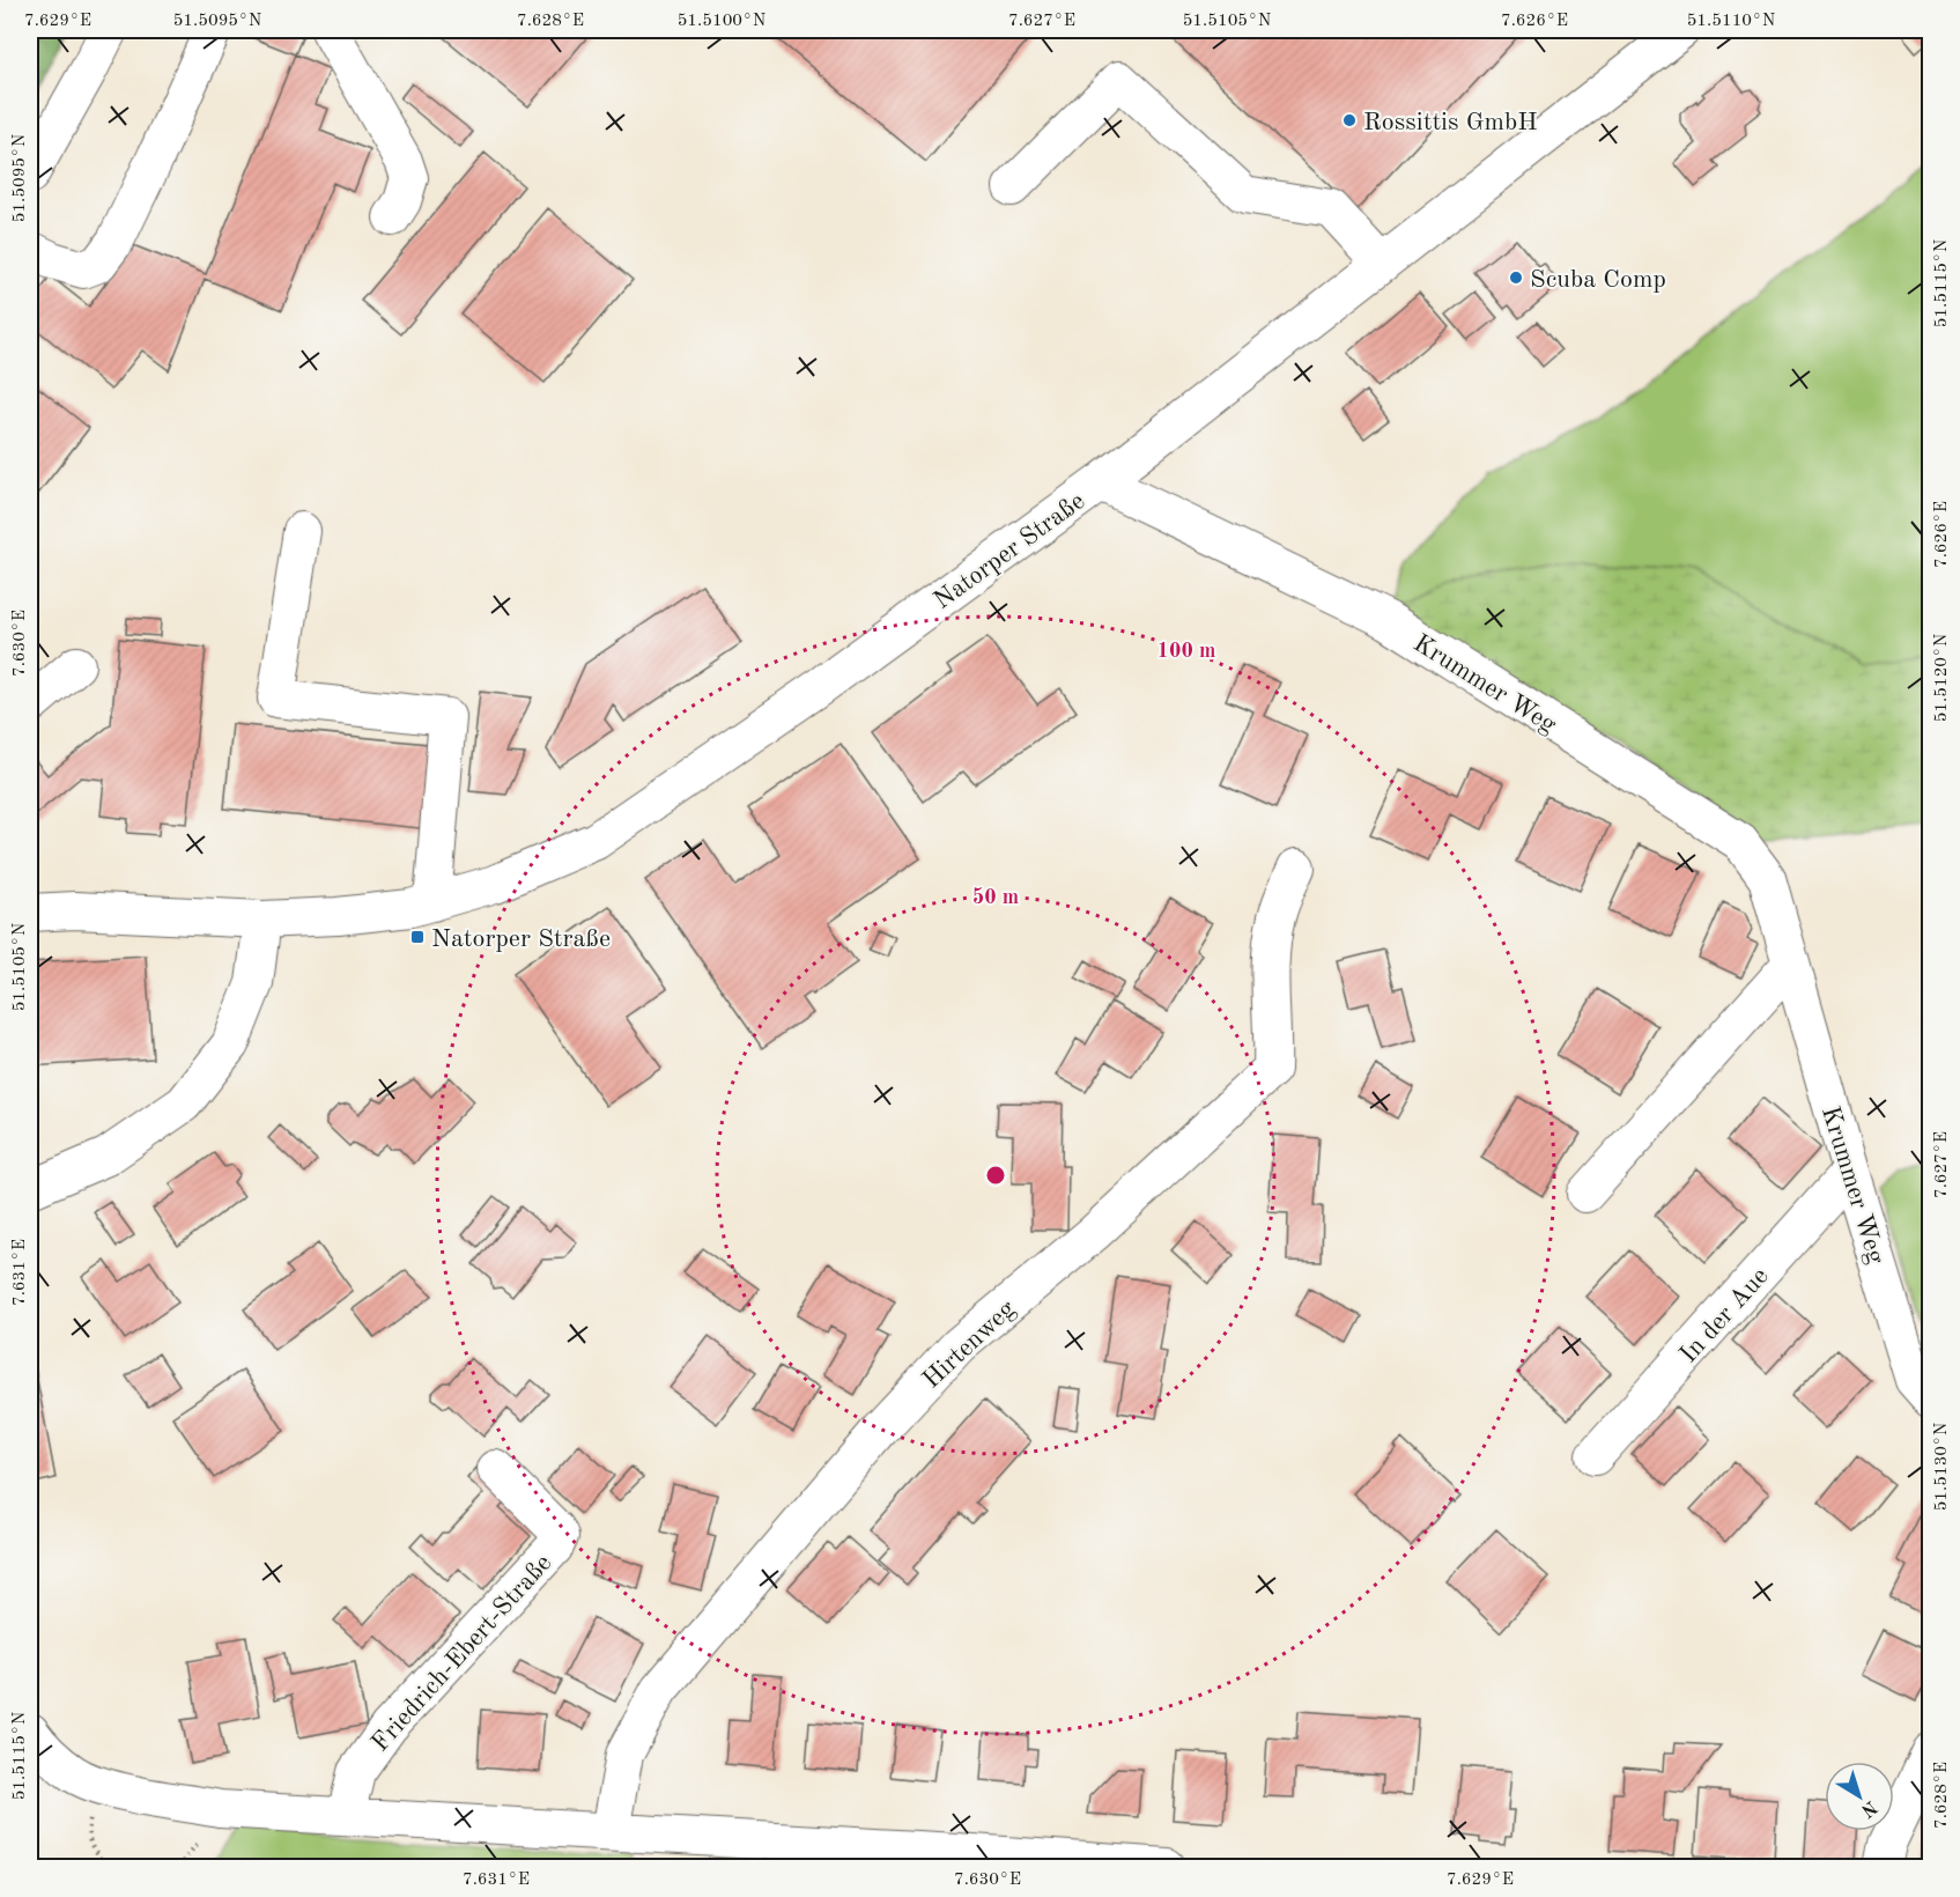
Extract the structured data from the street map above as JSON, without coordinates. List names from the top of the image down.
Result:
{
  "streets": {
    "street": [
      "Natorper Straße",
      "Krummer Weg",
      "In der Aue",
      "Hirtenweg",
      "Friedrich-Ebert-Straße"
    ]
  },
  "crossings": [
    ["Natorper Straße", "Krummer Weg"],
    ["Krummer Weg", "In der Aue"]
  ],
  "places": {
    "other": ["Rossittis GmbH", "Scuba Comp"],
    "transit": ["Natorper Straße"]
  },
  "north": "bottom right",
  "coordinates": [
    "7.629°E",
    "51.5095°N",
    "7.628°E",
    "51.5100°N",
    "7.627°E",
    "51.5105°N",
    "7.626°E",
    "51.5110°N",
    "51.5115°N",
    "7.630°E",
    "51.5120°N",
    "7.631°E",
    "51.5130°N"
  ],
  "rings": ["100 m", "50 m"]
}
